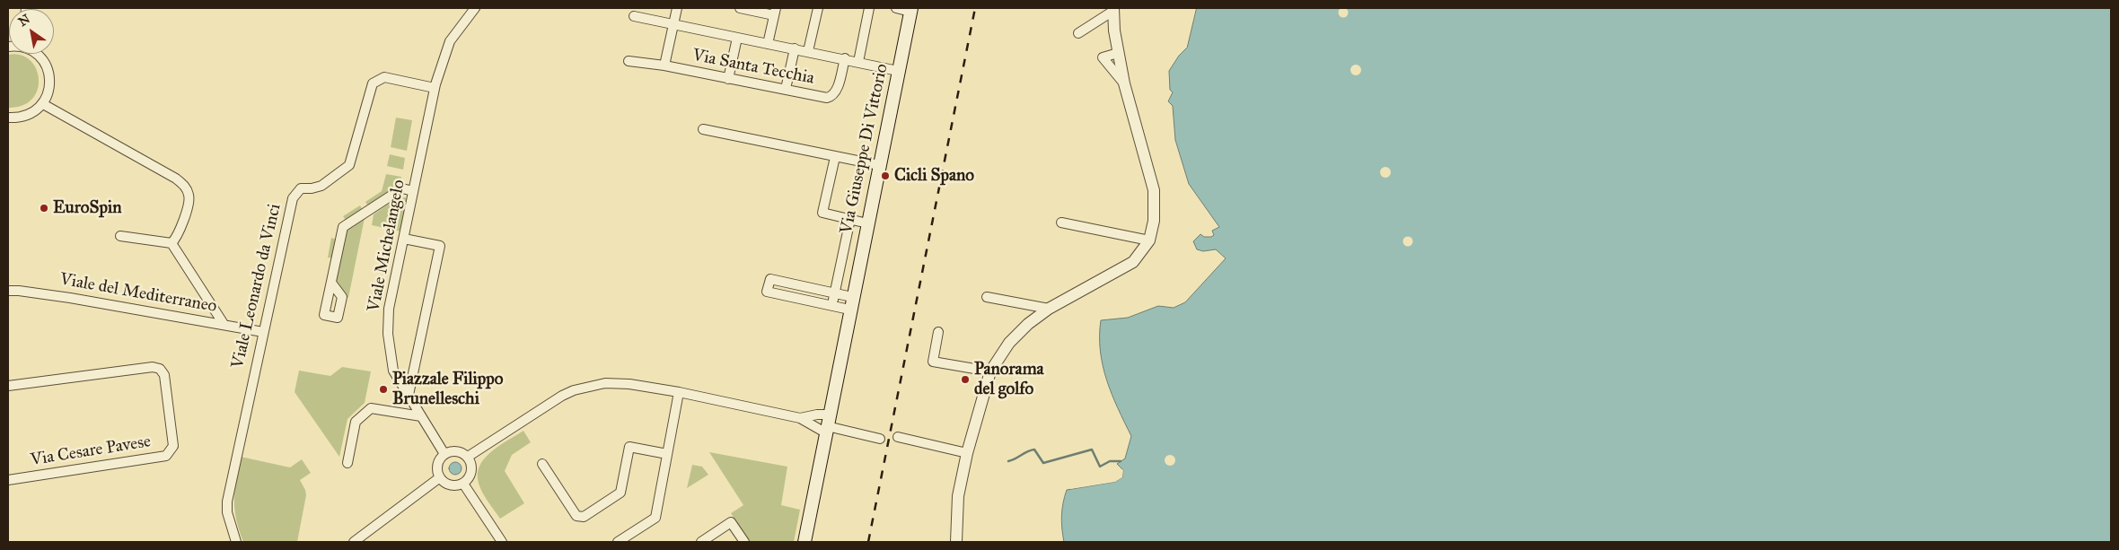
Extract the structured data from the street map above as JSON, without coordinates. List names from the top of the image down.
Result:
{
  "streets": {
    "main road": ["Via Giuseppe Di Vittorio"],
    "street": [
      "Via Santa Tecchia",
      "Viale Michelangelo",
      "Viale Leonardo da Vinci",
      "Viale del Mediterraneo",
      "Via Cesare Pavese"
    ]
  },
  "crossings": [
    ["Viale Michelangelo", "Viale Leonardo da Vinci"],
    ["Viale Leonardo da Vinci", "Viale del Mediterraneo"]
  ],
  "places": [
    "Cicli Spano",
    "EuroSpin",
    "Panorama del golfo",
    "Piazzale Filippo Brunelleschi"
  ],
  "north": "top left"
}
